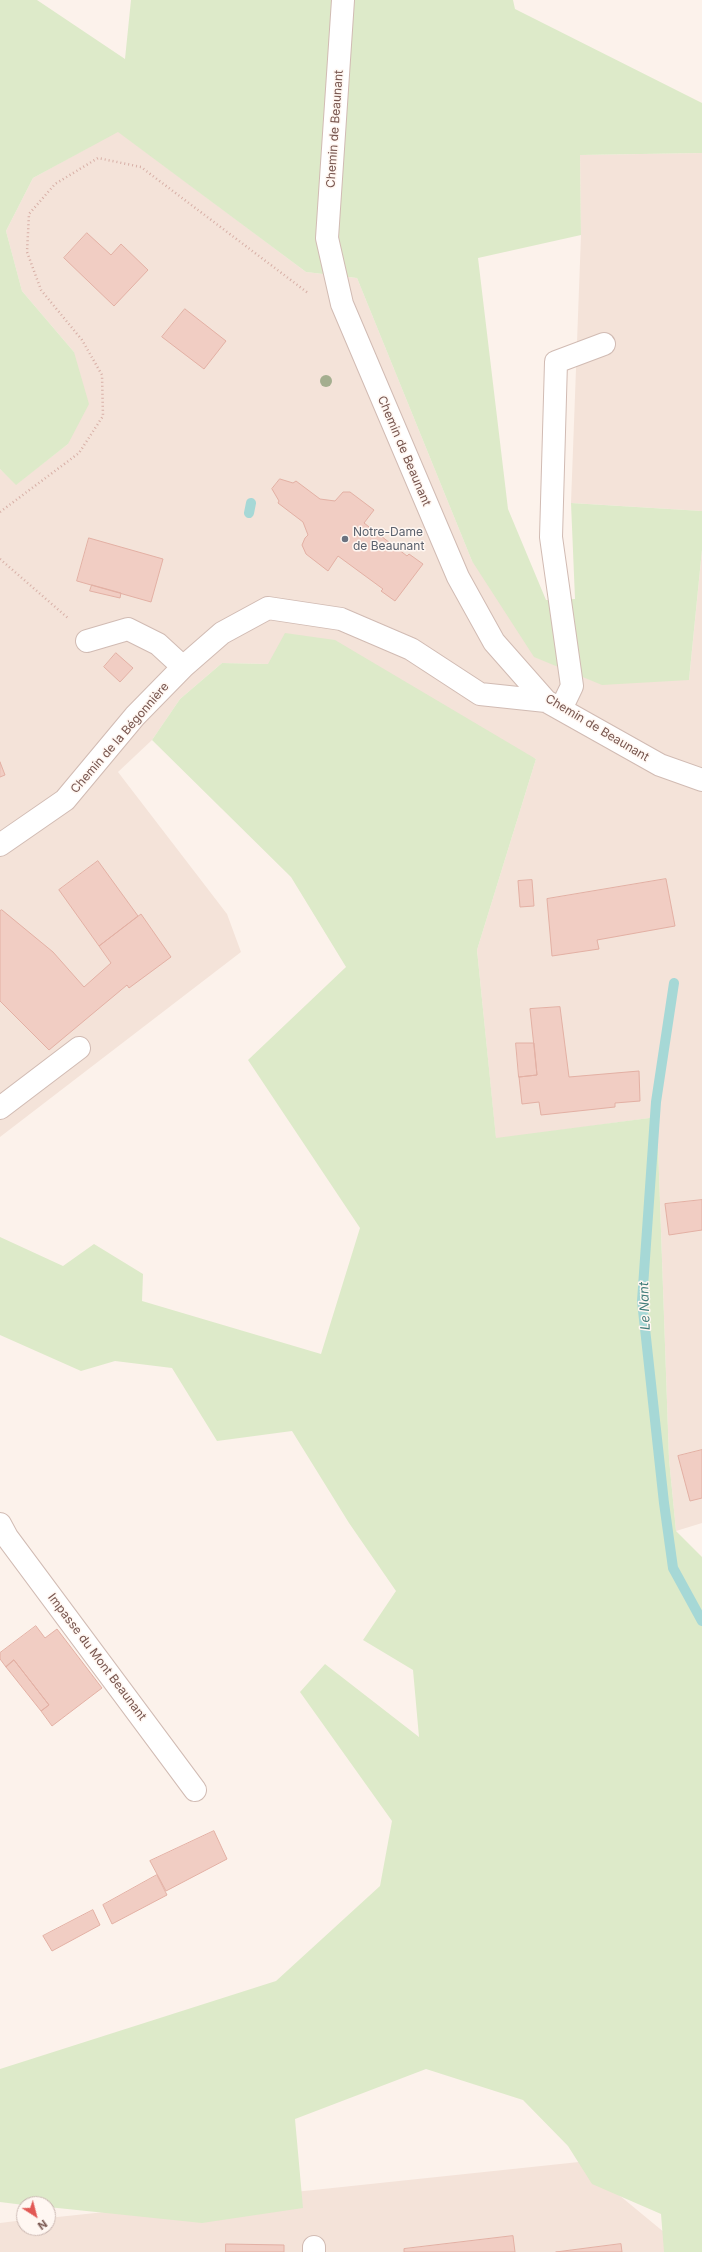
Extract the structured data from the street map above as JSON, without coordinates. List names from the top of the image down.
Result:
{
  "streets": {
    "street": ["Chemin de Beaunant", "Chemin de la Bégonnière", "Impasse du Mont Beaunant"]
  },
  "crossings": [
    ["Chemin de Beaunant", "Chemin de la Bégonnière"]
  ],
  "water": ["Le Nant"],
  "places": ["Notre-Dame de Beaunant"],
  "north": "bottom right"
}
